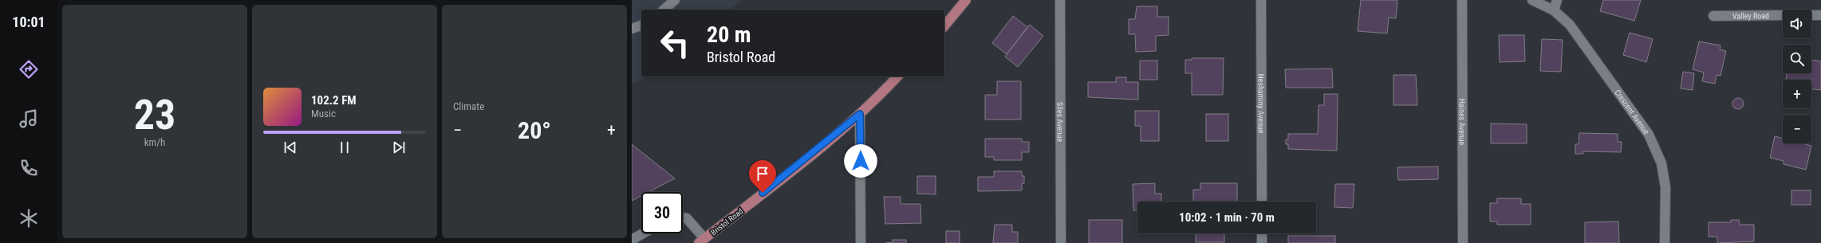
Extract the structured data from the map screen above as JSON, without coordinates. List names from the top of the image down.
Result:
{
  "streets": {
    "main road": ["Bristol Road"],
    "street": [
      "Valley Road",
      "Neshaminy Avenue",
      "Crescent Avenue",
      "Siles Avenue",
      "Haines Avenue"
    ]
  },
  "page": {
    "tabs": "10:01",
    "tile": [
      ["23", "km/h"],
      "Climate"
    ],
    "map_buttons": ["+", "−"],
    "turn": ["20 m", "Bristol Road"],
    "song": ["102.2 FM", "Music"],
    "heat": ["−", "20°", "+"],
    "limit": "30",
    "trip": "10:02 · 1 min · 70 m"
  }
}
